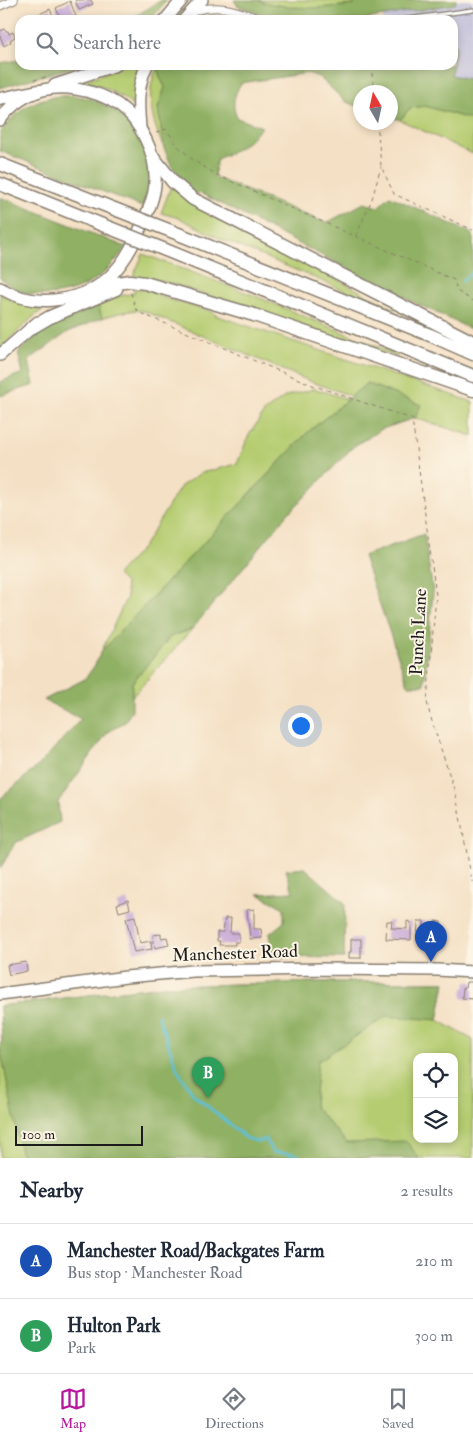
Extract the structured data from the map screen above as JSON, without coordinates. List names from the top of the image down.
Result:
{
  "streets": {
    "highway": ["Manchester Road"],
    "path": ["Punch Lane"]
  },
  "scale_bar": "100 m",
  "north": "top",
  "page": {
    "search": "Search here",
    "pins": ["A", "B"],
    "scale": "100 m",
    "heading": ["Nearby", "2 results"],
    "list": [
      {
        "mark": "A",
        "name": "Manchester Road/Backgates Farm",
        "note": "Bus stop · Manchester Road",
        "value": "210 m"
      },
      {
        "mark": "B",
        "name": "Hulton Park",
        "note": "Park",
        "value": "300 m"
      }
    ],
    "nav": ["Map", "Directions", "Saved"]
  }
}
